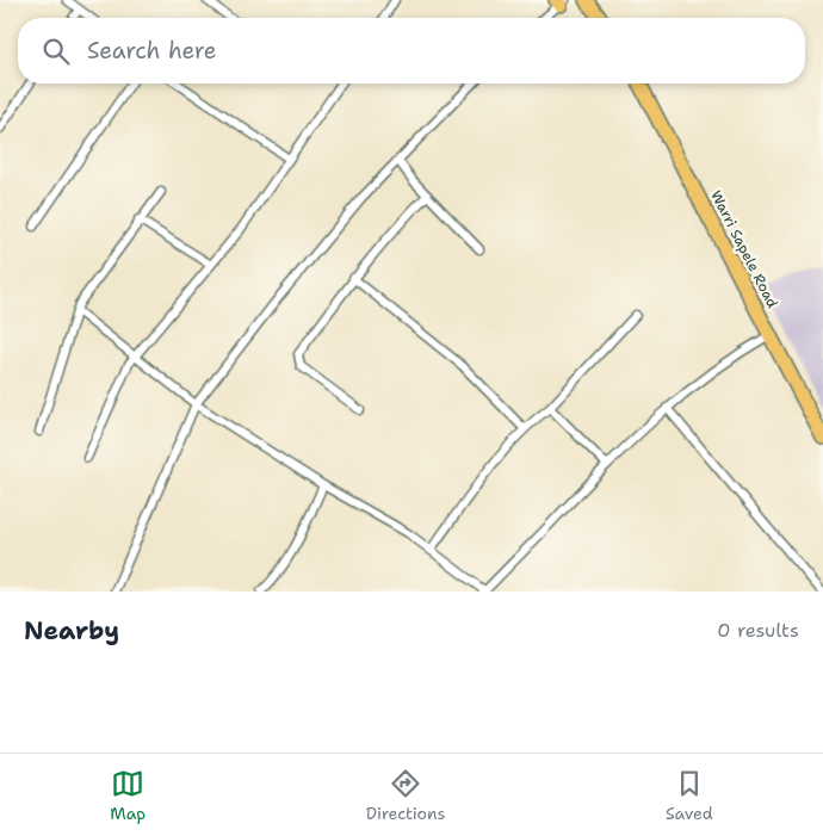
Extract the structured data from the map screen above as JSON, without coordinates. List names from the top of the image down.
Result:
{
  "streets": {
    "highway": ["Warri Sapele Road"]
  },
  "page": {
    "search": "Search here",
    "heading": ["Nearby", "0 results"],
    "nav": ["Map", "Directions", "Saved"]
  }
}
